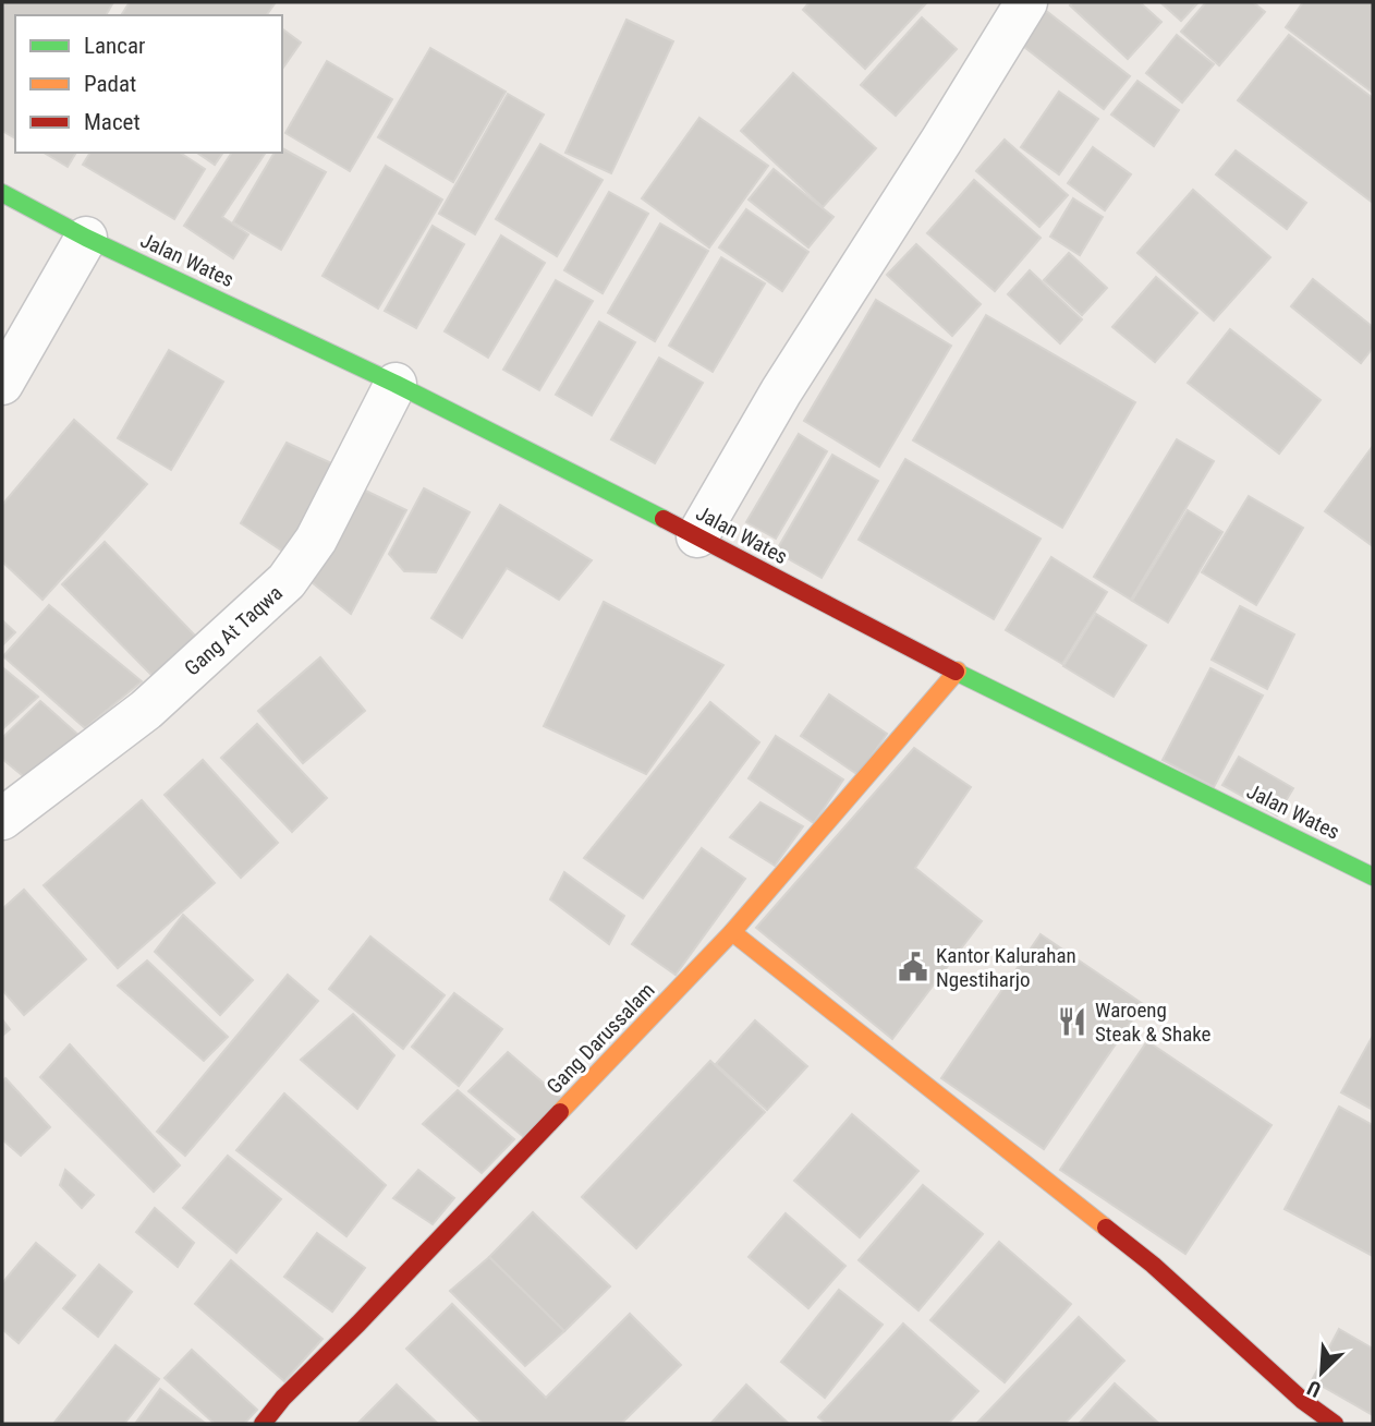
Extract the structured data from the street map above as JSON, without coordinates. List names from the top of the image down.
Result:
{
  "streets": {
    "street": ["Jalan Wates", "Gang At Taqwa", "Gang Darussalam"]
  },
  "crossings": [
    ["Jalan Wates", "Gang At Taqwa"],
    ["Jalan Wates", "Gang Darussalam"]
  ],
  "places": {
    "public building": ["Kantor Kalurahan Ngestiharjo"],
    "restaurant": ["Waroeng Steak & Shake"]
  },
  "legend": ["Lancar", "Padat", "Macet"],
  "north": "bottom left"
}
